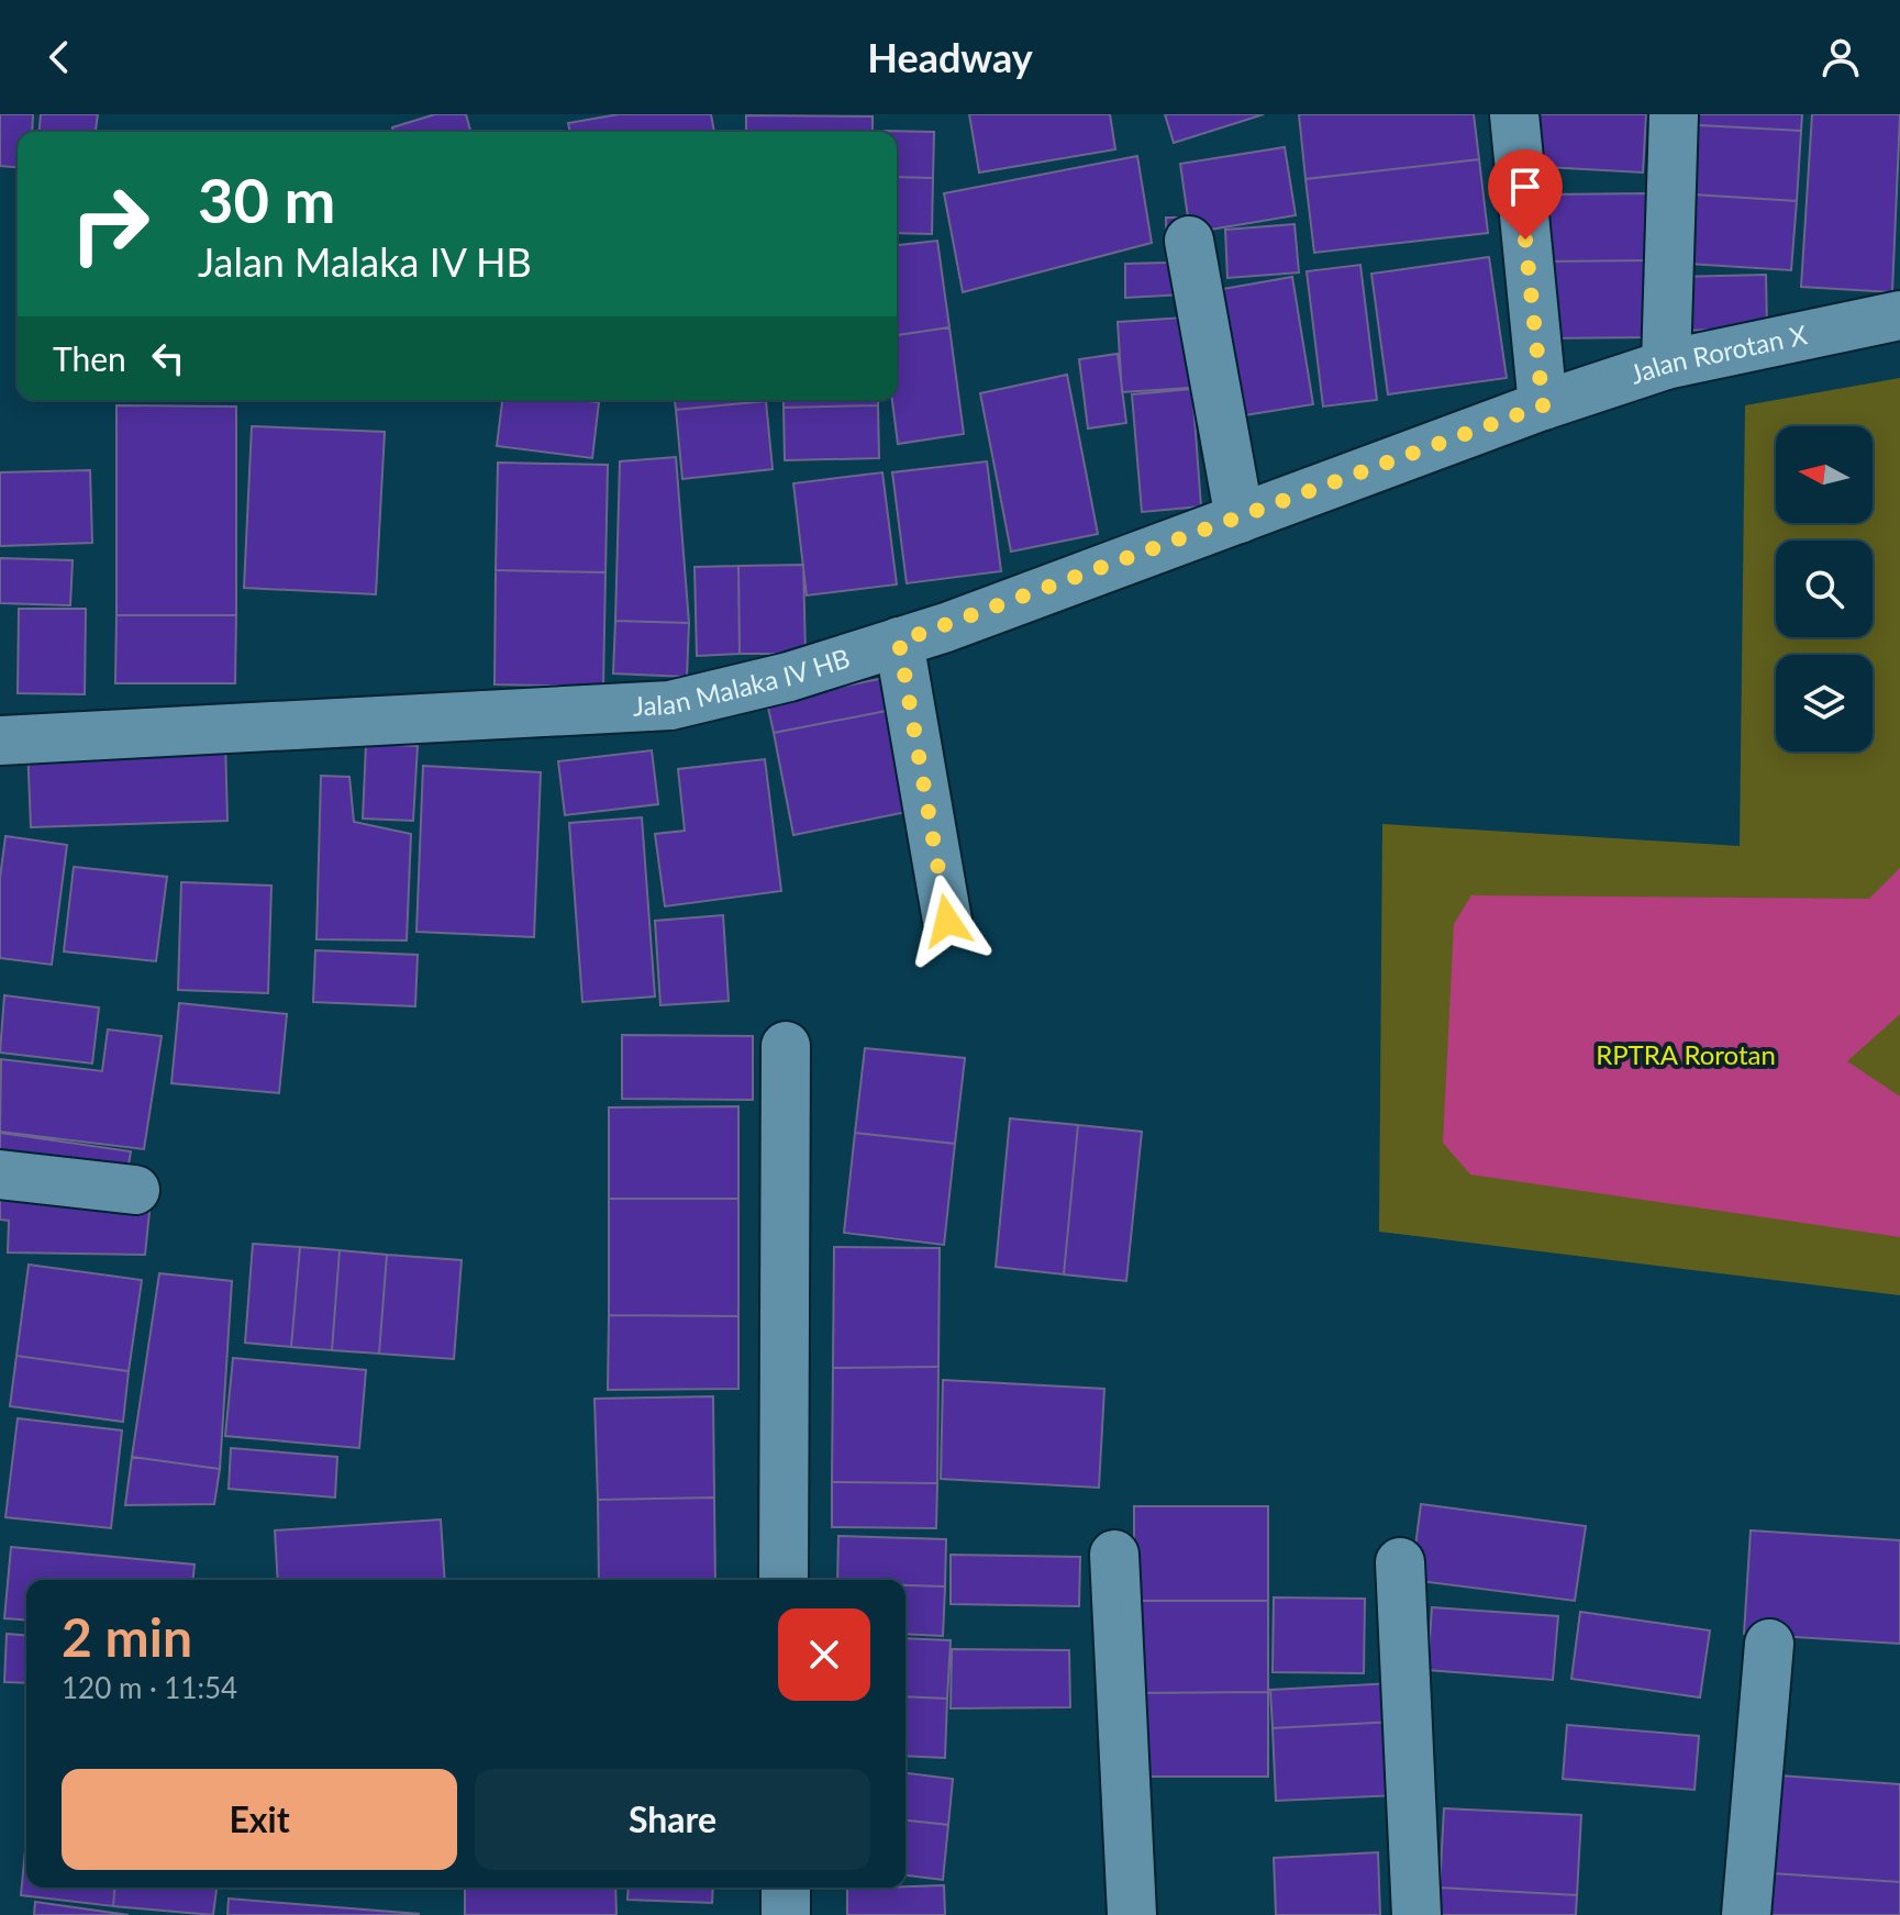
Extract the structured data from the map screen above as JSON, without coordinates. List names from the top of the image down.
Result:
{
  "streets": {
    "street": ["Jalan Rorotan X", "Jalan Malaka IV HB"]
  },
  "crossings": [
    ["Jalan Rorotan X", "Jalan Malaka IV HB"]
  ],
  "parks": ["RPTRA Rorotan"],
  "north": "left",
  "page": {
    "header": "Headway",
    "turn": ["30 m", "Jalan Malaka IV HB"],
    "then": "Then",
    "heading": ["2 min", "120 m · 11:54"],
    "buttons": ["Exit", "Share"]
  }
}
